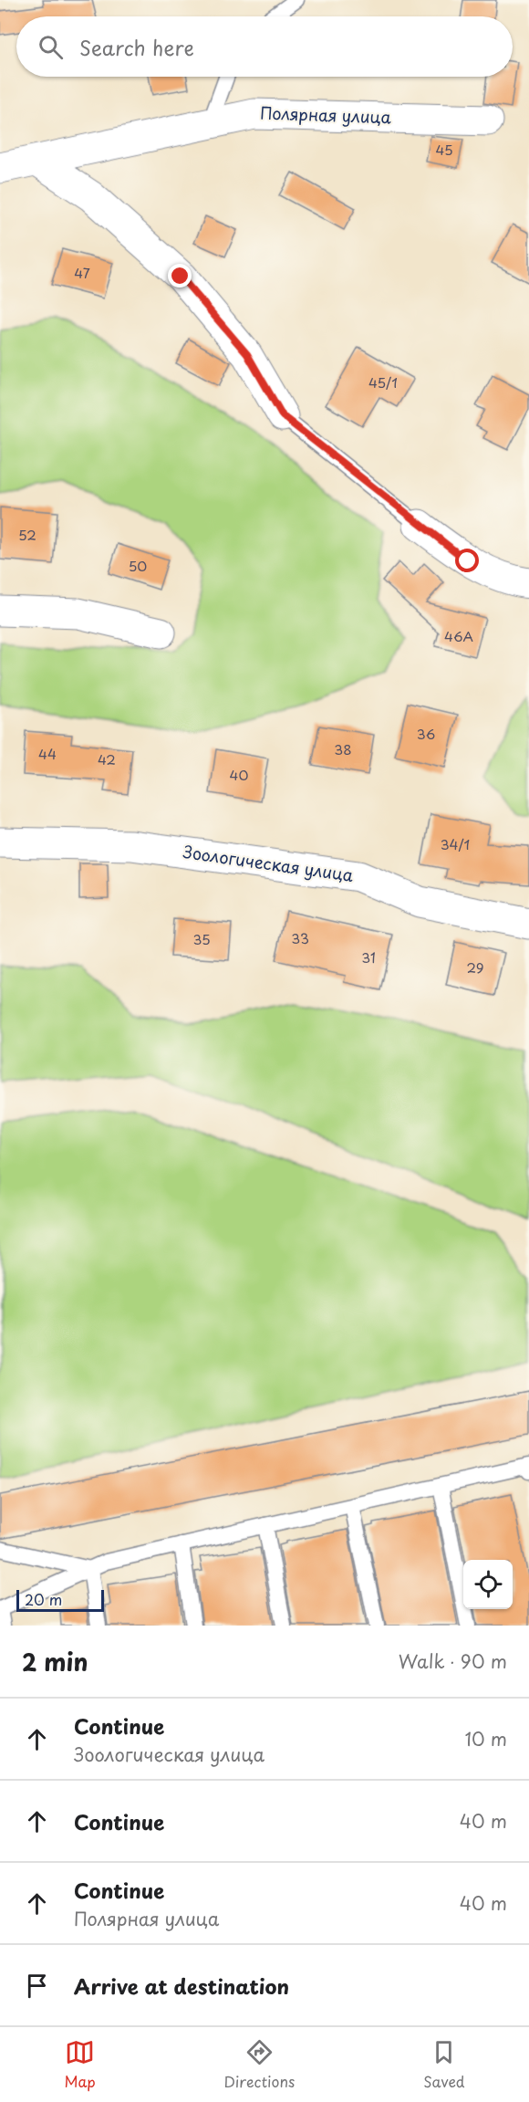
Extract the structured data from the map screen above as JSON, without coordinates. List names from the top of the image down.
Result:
{
  "streets": {
    "street": ["Полярная улица", "Зоологическая улица"]
  },
  "house_numbers": [
    "45",
    "47",
    "45/1",
    "52",
    "50",
    "46А",
    "36",
    "38",
    "44",
    "42",
    "40",
    "34/1",
    "33",
    "35",
    "31",
    "29"
  ],
  "scale_bar": "20 m",
  "page": {
    "search": "Search here",
    "scale": "20 m",
    "heading": ["2 min", "Walk · 90 m"],
    "list": [
      ["Continue", "Зоологическая улица", "10 m"],
      ["Continue", "40 m"],
      ["Continue", "Полярная улица", "40 m"],
      "Arrive at destination"
    ],
    "nav": ["Map", "Directions", "Saved"]
  }
}
